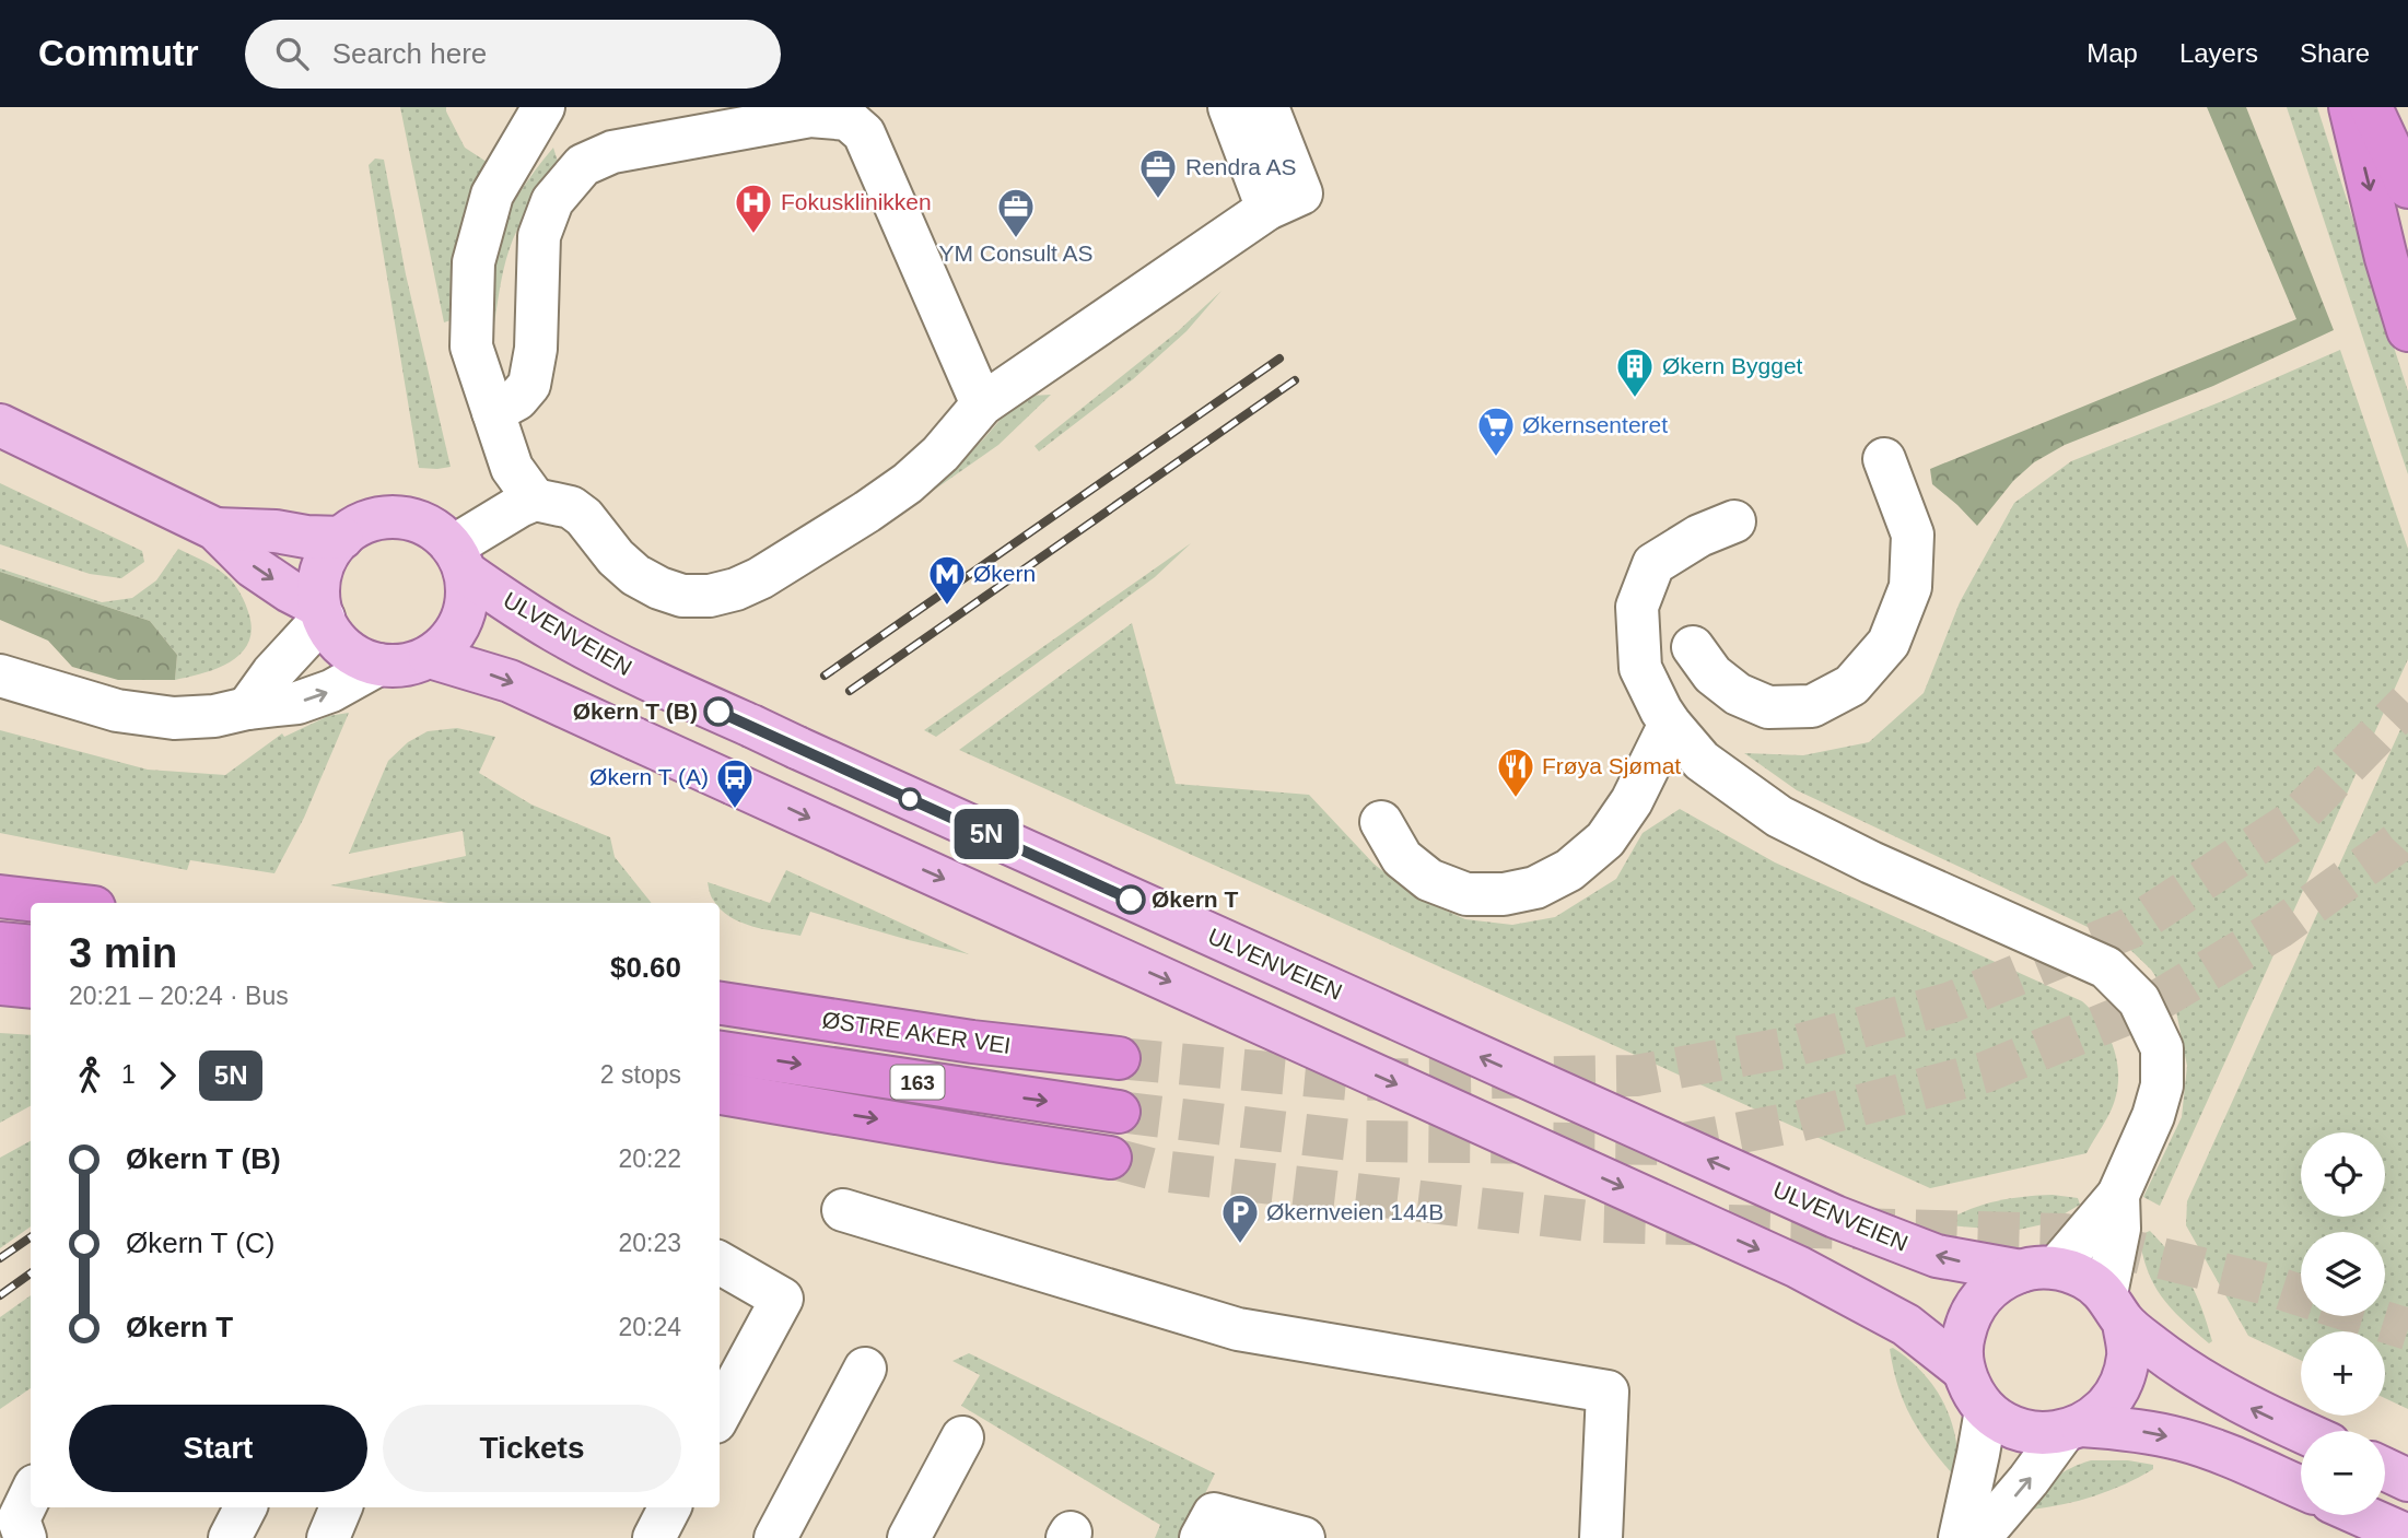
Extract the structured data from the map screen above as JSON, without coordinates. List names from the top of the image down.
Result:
{
  "streets": {
    "highway": ["ØSTRE AKER VEI", "163"],
    "main road": ["ULVENVEIEN"]
  },
  "places": {
    "office": ["Rendra AS", "YM Consult AS"],
    "hospital": ["Fokusklinikken"],
    "building": ["Økern Bygget"],
    "supermarket": ["Økernsenteret"],
    "metro station": ["Økern"],
    "other": ["Økern T (B)", "Økern T"],
    "restaurant": ["Frøya Sjømat"],
    "bus stop": ["Økern T (A)"],
    "parking": ["Økernveien 144B"]
  },
  "lines": ["bus line 5N"],
  "page": {
    "header": "Commutr",
    "search": "Search here",
    "nav": ["Map", "Layers", "Share"],
    "on_map": "5N",
    "heading": ["3 min", "20:21 – 20:24 · Bus", "$0.60"],
    "legs": ["1", "5N", "2 stops"],
    "list": [
      {
        "name": "Økern T (B)",
        "value": "20:22"
      },
      {
        "name": "Økern T (C)",
        "value": "20:23"
      },
      {
        "name": "Økern T",
        "value": "20:24"
      }
    ],
    "map_buttons": ["+", "−"],
    "buttons": ["Start", "Tickets"]
  }
}
